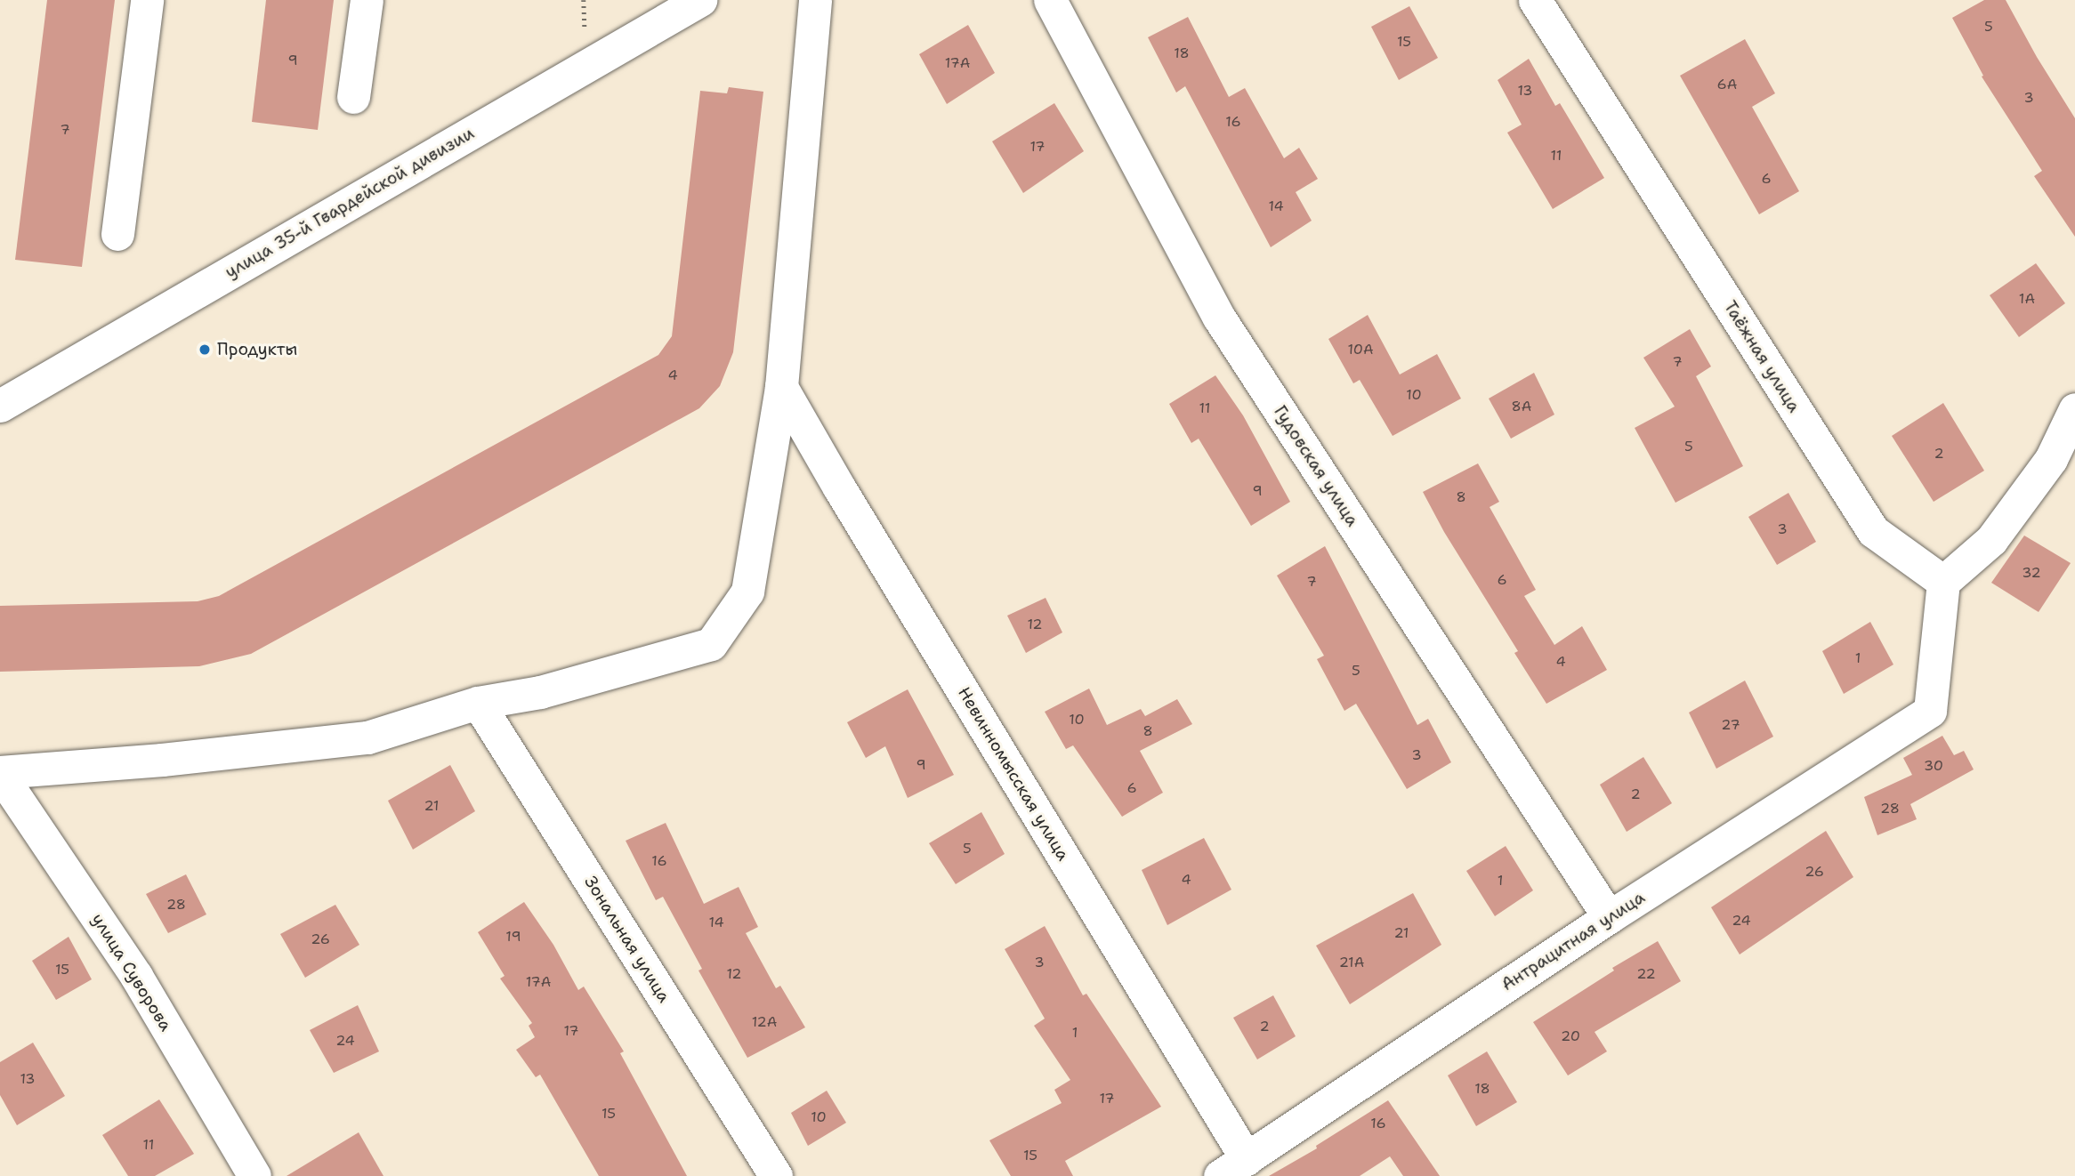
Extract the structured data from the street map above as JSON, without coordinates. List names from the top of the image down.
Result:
{
  "streets": {
    "street": [
      "улица 35-й Гвардейской дивизии",
      "Таёжная улица",
      "Гудовская улица",
      "Невинномысская улица",
      "Зональная улица",
      "Антрацитная улица",
      "улица Суворова"
    ]
  },
  "crossings": [
    ["Таёжная улица", "Антрацитная улица"],
    ["Гудовская улица", "Антрацитная улица"],
    ["Невинномысская улица", "Антрацитная улица"]
  ],
  "places": ["Продукты"],
  "house_numbers": [
    "5",
    "15",
    "18",
    "9",
    "17А",
    "6А",
    "13",
    "3",
    "16",
    "7",
    "17",
    "11",
    "6",
    "14",
    "1А",
    "10А",
    "7",
    "4",
    "10",
    "8А",
    "11",
    "5",
    "2",
    "9",
    "8",
    "3",
    "32",
    "6",
    "7",
    "12",
    "1",
    "4",
    "5",
    "10",
    "27",
    "8",
    "3",
    "9",
    "30",
    "6",
    "2",
    "21",
    "28",
    "5",
    "16",
    "26",
    "4",
    "1",
    "28",
    "24",
    "14",
    "21",
    "19",
    "26",
    "3",
    "21А",
    "15",
    "12",
    "22",
    "17А",
    "12А",
    "2",
    "17",
    "1",
    "20",
    "24",
    "13",
    "18",
    "17",
    "15",
    "10",
    "16",
    "11",
    "15"
  ]
}
